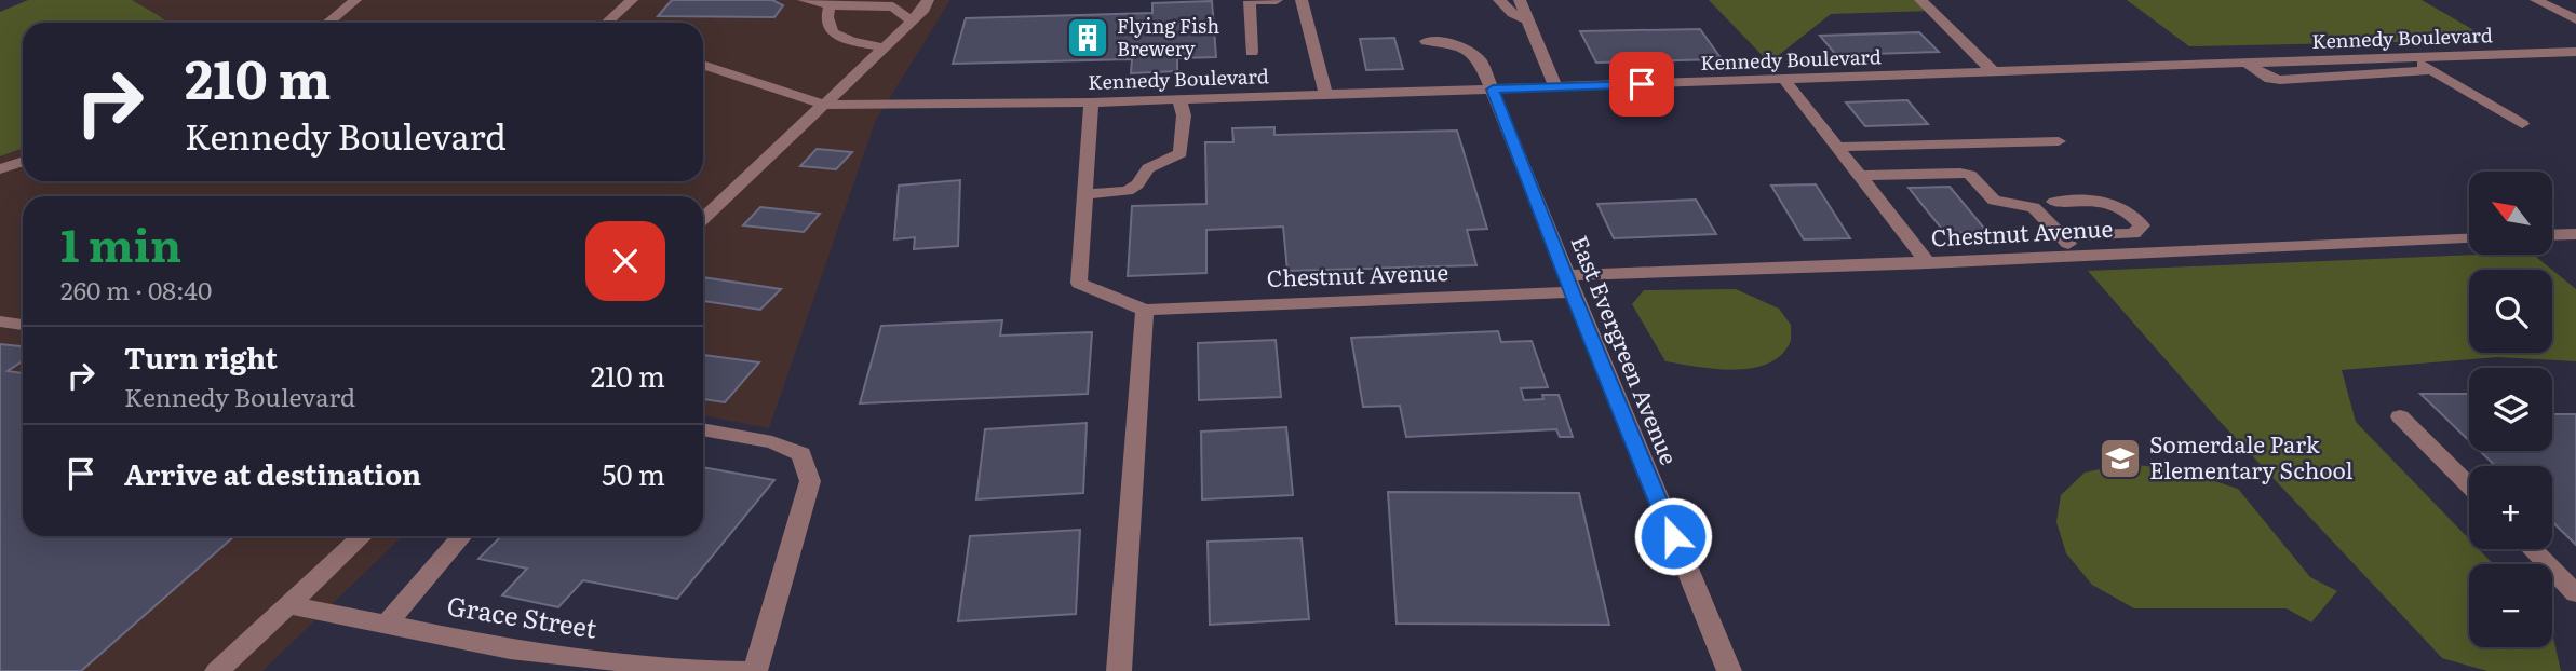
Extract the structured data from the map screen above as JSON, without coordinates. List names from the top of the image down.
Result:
{
  "streets": {
    "street": [
      "Kennedy Boulevard",
      "Chestnut Avenue",
      "East Evergreen Avenue",
      "Grace Street"
    ]
  },
  "crossings": [
    ["Kennedy Boulevard", "East Evergreen Avenue"],
    ["Chestnut Avenue", "East Evergreen Avenue"]
  ],
  "places": {
    "building": ["Flying Fish Brewery"],
    "school or university": ["Somerdale Park Elementary School"]
  },
  "north": "top left",
  "page": {
    "turn": ["210 m", "Kennedy Boulevard"],
    "map_buttons": ["+", "−"],
    "heading": ["1 min", "260 m · 08:40"],
    "list": [
      {
        "name": "Turn right",
        "note": "Kennedy Boulevard",
        "value": "210 m"
      },
      {
        "name": "Arrive at destination",
        "value": "50 m"
      }
    ]
  }
}
